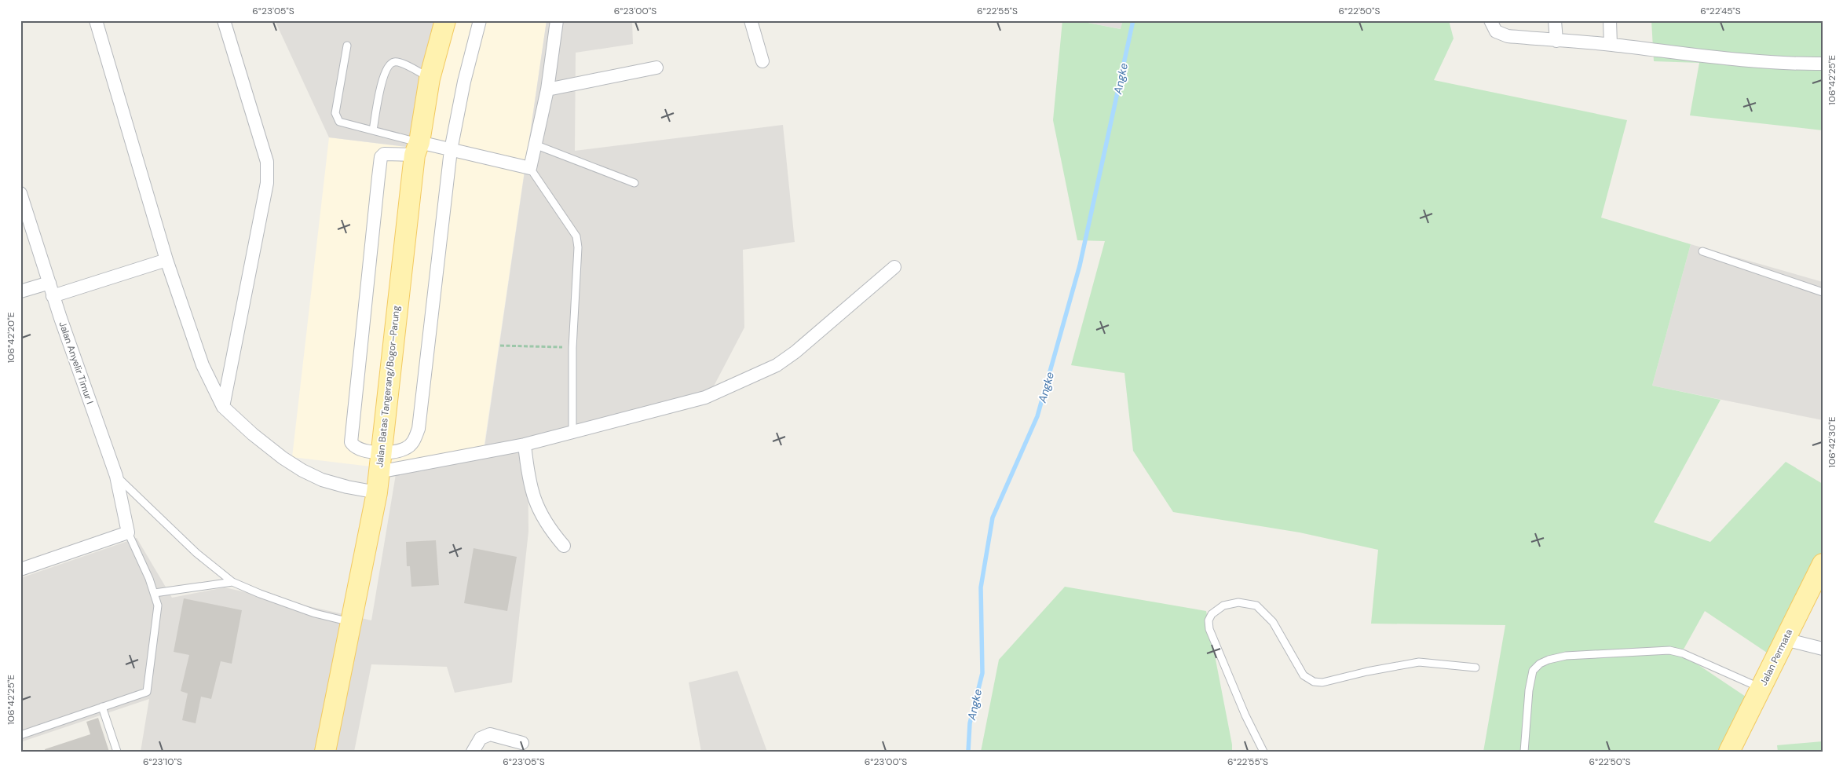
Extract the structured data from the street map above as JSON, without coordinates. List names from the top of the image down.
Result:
{
  "streets": {
    "main road": ["Jalan Batas Tangerang/Bogor–Parung", "Jalan Permata"],
    "street": ["Jalan Anyelir Timur I"]
  },
  "water": ["Angke"],
  "coordinates": [
    "6°23'05\"S",
    "6°23'00\"S",
    "6°22'55\"S",
    "6°22'50\"S",
    "6°22'45\"S",
    "106°42'25\"E",
    "106°42'20\"E",
    "106°42'30\"E",
    "6°23'10\"S"
  ]
}
